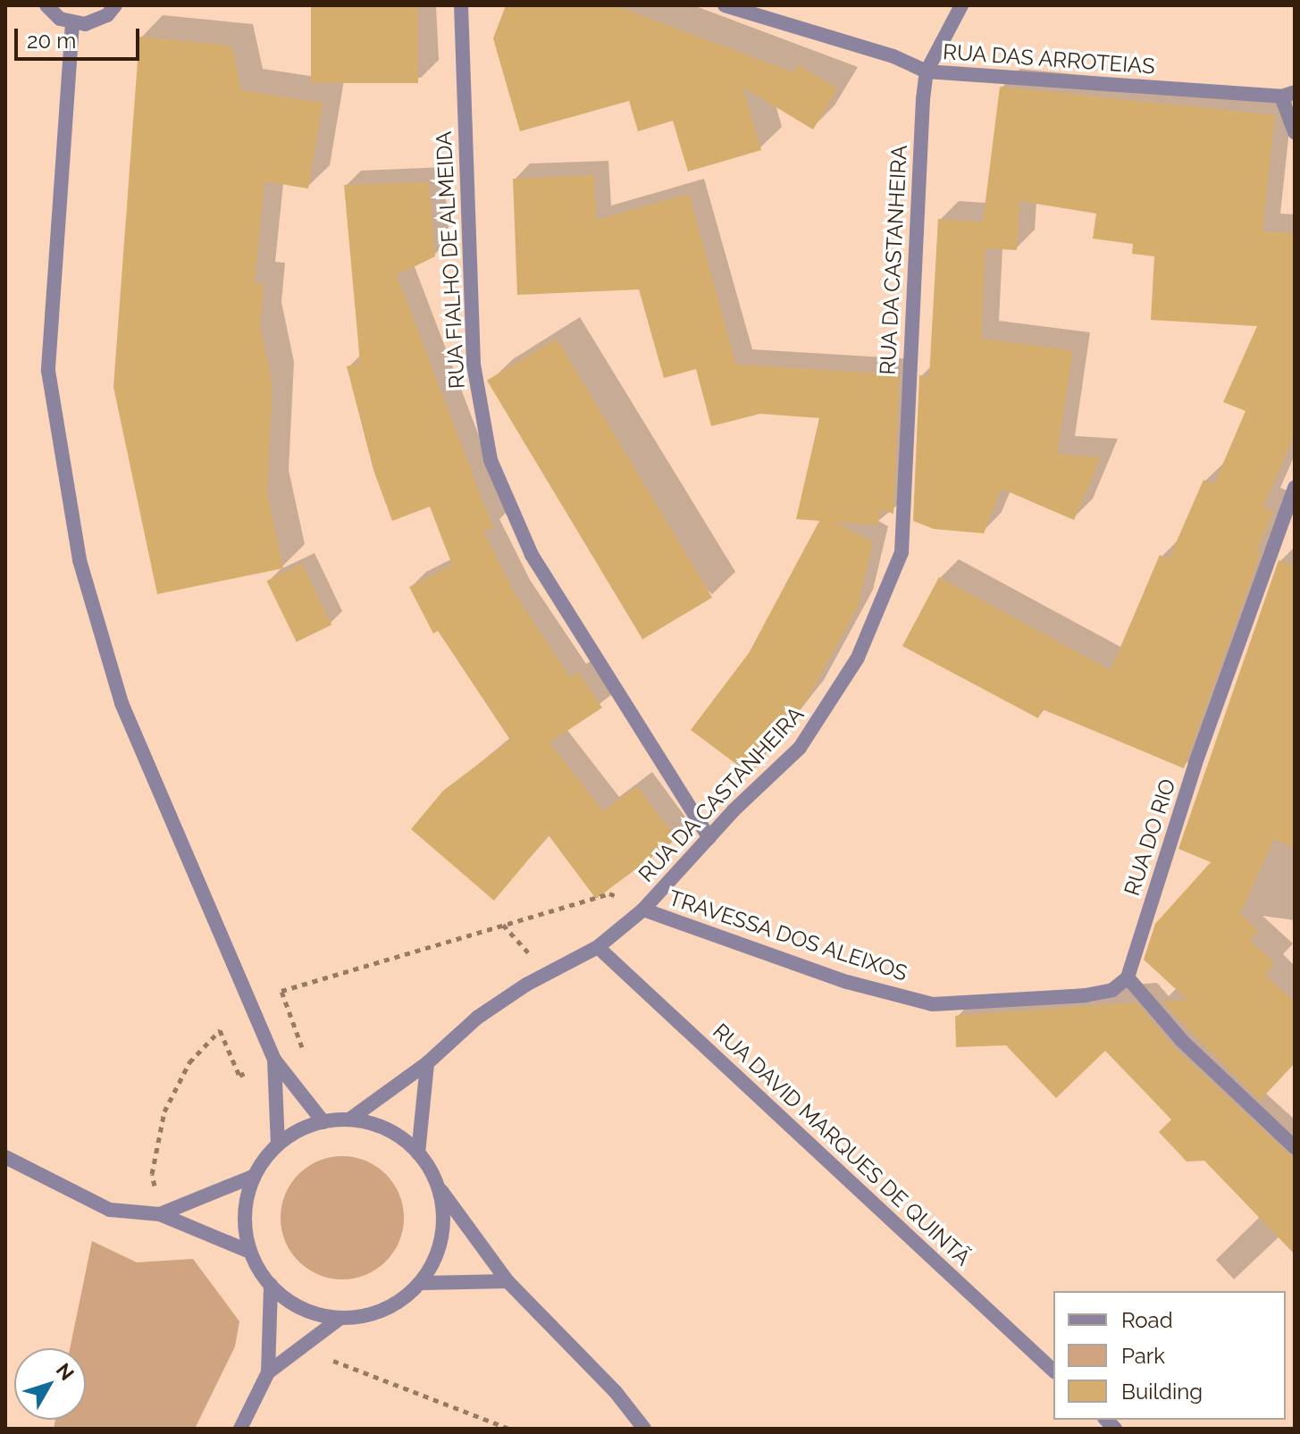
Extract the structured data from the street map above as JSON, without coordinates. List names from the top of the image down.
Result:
{
  "streets": {
    "street": [
      "RUA DAS ARROTEIAS",
      "RUA FIALHO DE ALMEIDA",
      "RUA DA CASTANHEIRA",
      "RUA DO RIO",
      "TRAVESSA DOS ALEIXOS",
      "RUA DAVID MARQUES DE QUINTÃ"
    ]
  },
  "crossings": [
    ["RUA DAS ARROTEIAS", "RUA DA CASTANHEIRA"],
    ["RUA FIALHO DE ALMEIDA", "RUA DA CASTANHEIRA"],
    ["RUA DA CASTANHEIRA", "TRAVESSA DOS ALEIXOS"],
    ["RUA DA CASTANHEIRA", "RUA DAVID MARQUES DE QUINTÃ"],
    ["RUA DO RIO", "TRAVESSA DOS ALEIXOS"]
  ],
  "legend": ["Road", "Park", "Building"],
  "scale_bar": "20 m",
  "north": "top right"
}
